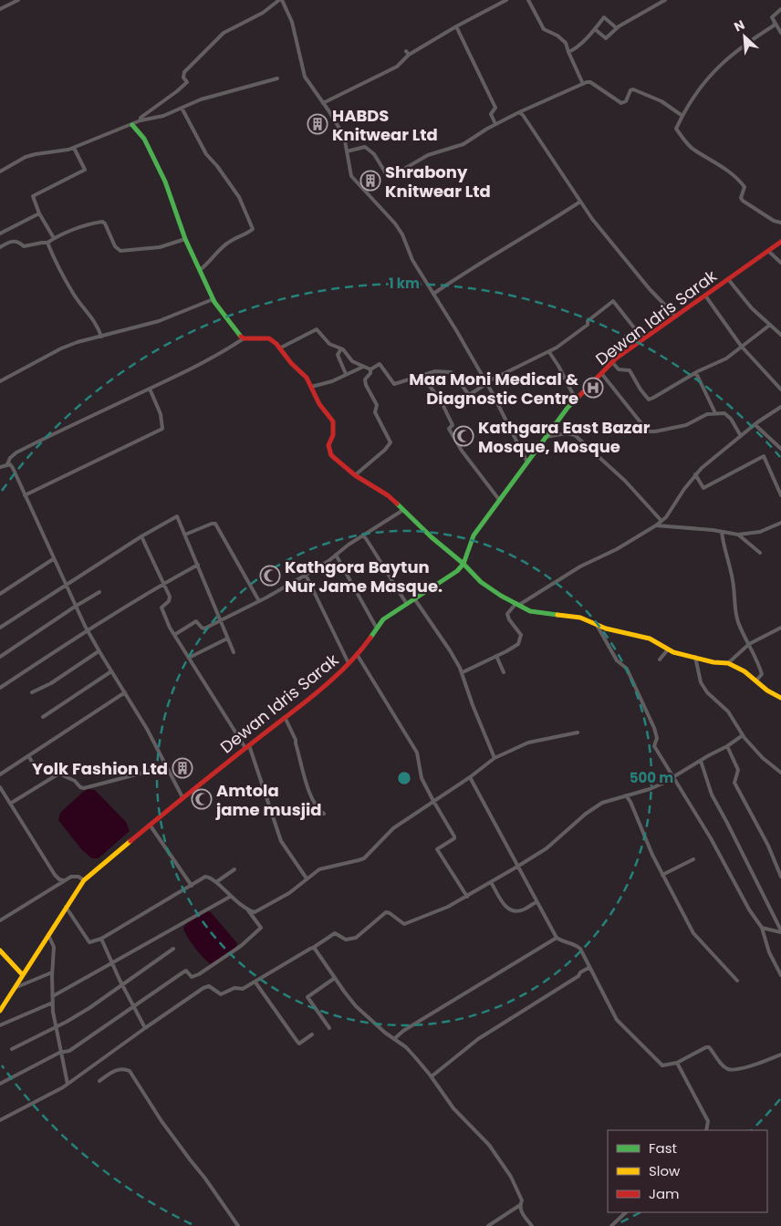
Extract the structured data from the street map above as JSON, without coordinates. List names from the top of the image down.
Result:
{
  "streets": {
    "main road": ["Dewan Idris Sarak"]
  },
  "places": {
    "building": ["HABDS Knitwear Ltd", "Shrabony Knitwear Ltd", "Yolk Fashion Ltd"],
    "hospital": ["Maa Moni Medical & Diagnostic Centre"],
    "mosque": ["Kathgara East Bazar Mosque, Mosque", "Kathgora Baytun Nur Jame Masque.", "Amtola jame musjid"]
  },
  "legend": ["Fast", "Slow", "Jam"],
  "north": "top left",
  "rings": ["1 km", "500 m"]
}
